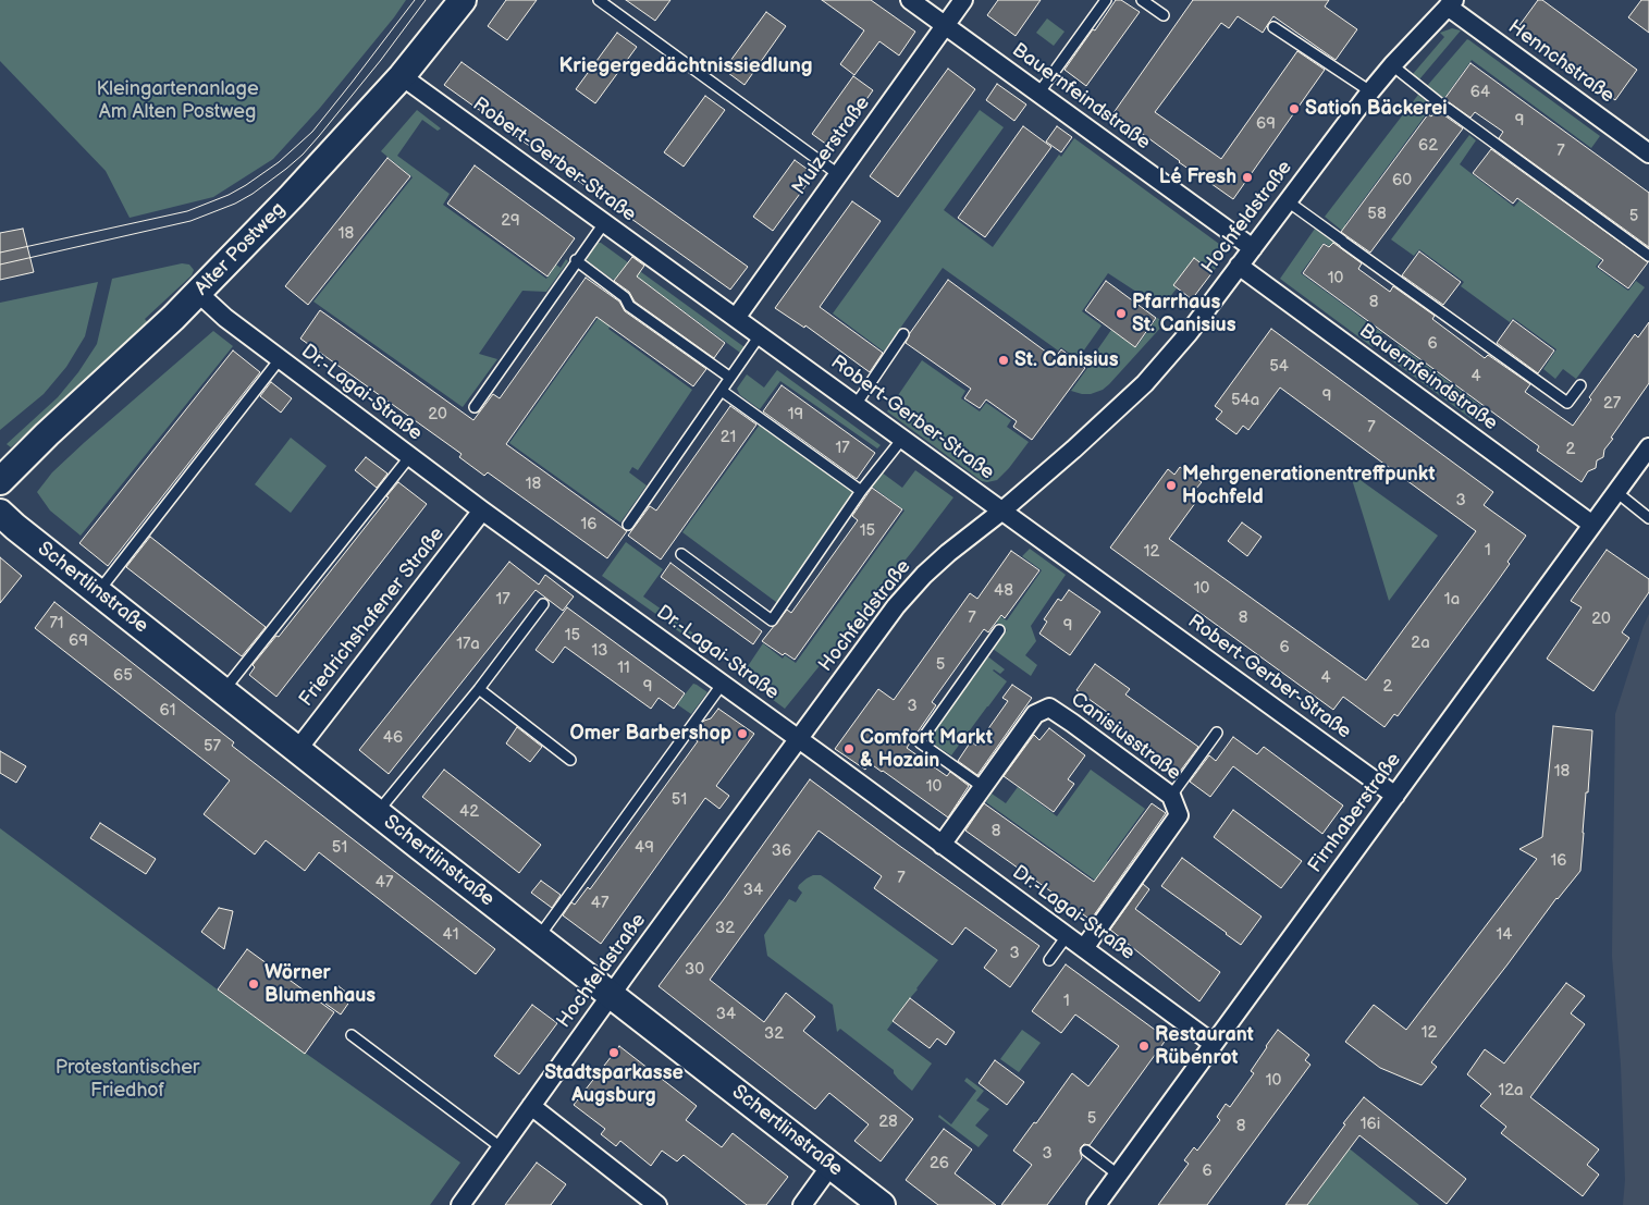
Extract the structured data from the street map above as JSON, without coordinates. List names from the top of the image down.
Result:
{
  "streets": {
    "street": [
      "Hennchstraße",
      "Bauernfeindstraße",
      "Mulzerstraße",
      "Robert-Gerber-Straße",
      "Hochfeldstraße",
      "Alter Postweg",
      "Dr.-Lagai-Straße",
      "Schertlinstraße",
      "Friedrichshafener Straße",
      "Canisiusstraße",
      "Firnhaberstraße"
    ]
  },
  "crossings": [
    ["Hennchstraße", "Hochfeldstraße"],
    ["Bauernfeindstraße", "Mulzerstraße"],
    ["Bauernfeindstraße", "Hochfeldstraße"],
    ["Bauernfeindstraße", "Firnhaberstraße"],
    ["Mulzerstraße", "Robert-Gerber-Straße"],
    ["Robert-Gerber-Straße", "Hochfeldstraße"],
    ["Robert-Gerber-Straße", "Alter Postweg"],
    ["Robert-Gerber-Straße", "Firnhaberstraße"],
    ["Hochfeldstraße", "Dr.-Lagai-Straße"],
    ["Hochfeldstraße", "Schertlinstraße"],
    ["Alter Postweg", "Dr.-Lagai-Straße"],
    ["Dr.-Lagai-Straße", "Friedrichshafener Straße"],
    ["Dr.-Lagai-Straße", "Canisiusstraße"],
    ["Dr.-Lagai-Straße", "Firnhaberstraße"],
    ["Schertlinstraße", "Friedrichshafener Straße"]
  ],
  "districts": ["Kriegergedächtnissiedlung"],
  "parks": ["Kleingartenanlage Am Alten Postweg", "Protestantischer Friedhof"],
  "places": [
    "Sation Bäckerei",
    "Lé Fresh",
    "Pfarrhaus St. Canisius",
    "St. Canisius",
    "Mehrgenerationentreffpunkt Hochfeld",
    "Omer Barbershop",
    "Comfort Markt & Hozain",
    "Wörner Blumenhaus",
    "Restaurant Rübenrot",
    "Stadtsparkasse Augsburg"
  ],
  "house_numbers": [
    "64",
    "9",
    "69",
    "62",
    "7",
    "60",
    "58",
    "5",
    "29",
    "18",
    "10",
    "8",
    "6",
    "54",
    "4",
    "9",
    "54a",
    "27",
    "20",
    "19",
    "7",
    "21",
    "17",
    "2",
    "18",
    "3",
    "16",
    "15",
    "1",
    "12",
    "10",
    "48",
    "17",
    "1a",
    "7",
    "8",
    "20",
    "71",
    "9",
    "15",
    "69",
    "2a",
    "17a",
    "6",
    "13",
    "5",
    "11",
    "65",
    "4",
    "9",
    "2",
    "3",
    "61",
    "46",
    "57",
    "18",
    "10",
    "51",
    "42",
    "8",
    "51",
    "49",
    "36",
    "16",
    "7",
    "47",
    "34",
    "47",
    "32",
    "41",
    "14",
    "3",
    "30",
    "1",
    "34",
    "12",
    "32",
    "10",
    "12a",
    "5",
    "28",
    "16i",
    "8",
    "3",
    "26",
    "6"
  ]
}
